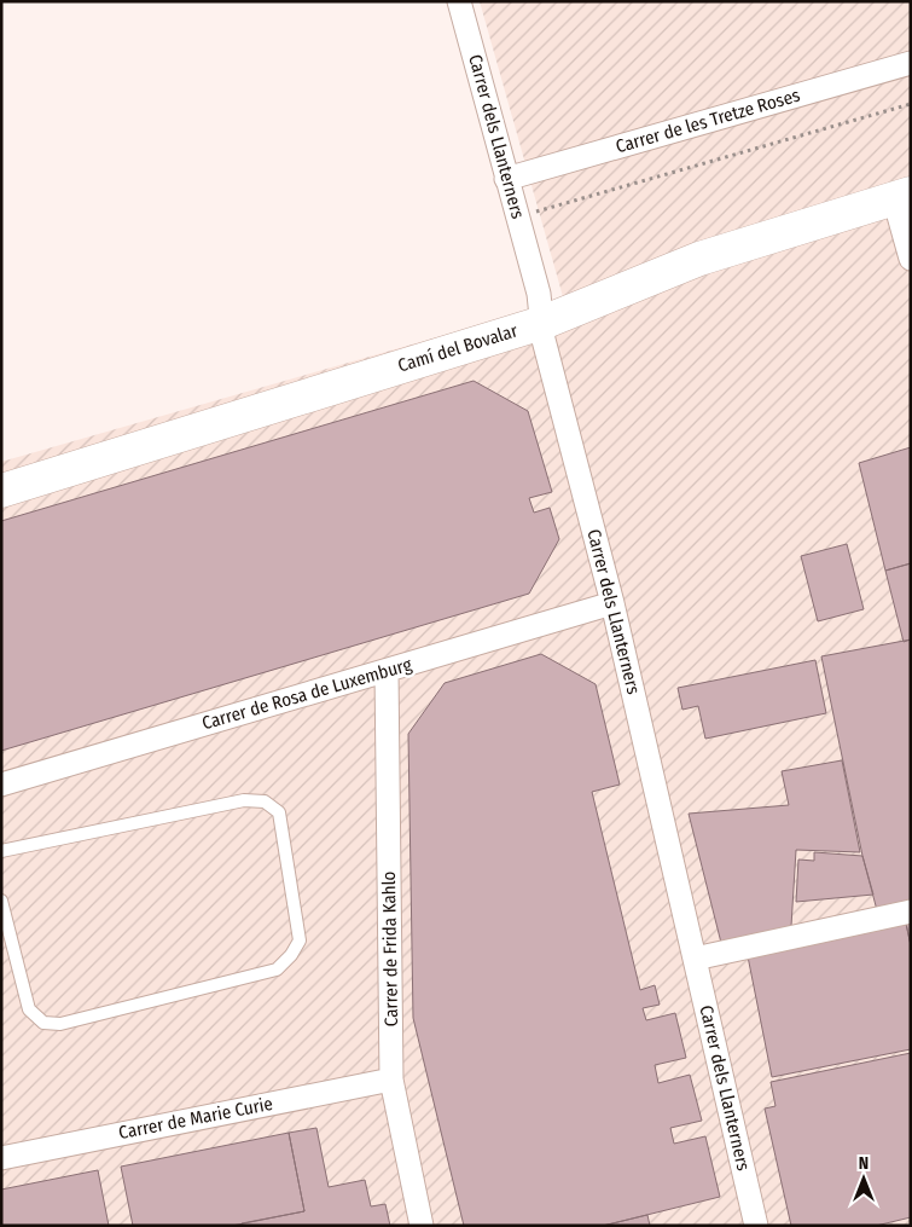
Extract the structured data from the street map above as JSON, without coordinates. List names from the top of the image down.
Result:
{
  "streets": {
    "street": [
      "Carrer de les Tretze Roses",
      "Carrer dels Llanterners",
      "Camí del Bovalar",
      "Carrer de Rosa de Luxemburg",
      "Carrer de Frida Kahlo",
      "Carrer de Marie Curie"
    ]
  },
  "crossings": [
    ["Carrer de les Tretze Roses", "Carrer dels Llanterners"],
    ["Carrer dels Llanterners", "Camí del Bovalar"],
    ["Carrer dels Llanterners", "Carrer de Rosa de Luxemburg"],
    ["Carrer de Rosa de Luxemburg", "Carrer de Frida Kahlo"],
    ["Carrer de Frida Kahlo", "Carrer de Marie Curie"]
  ],
  "north": "top"
}
